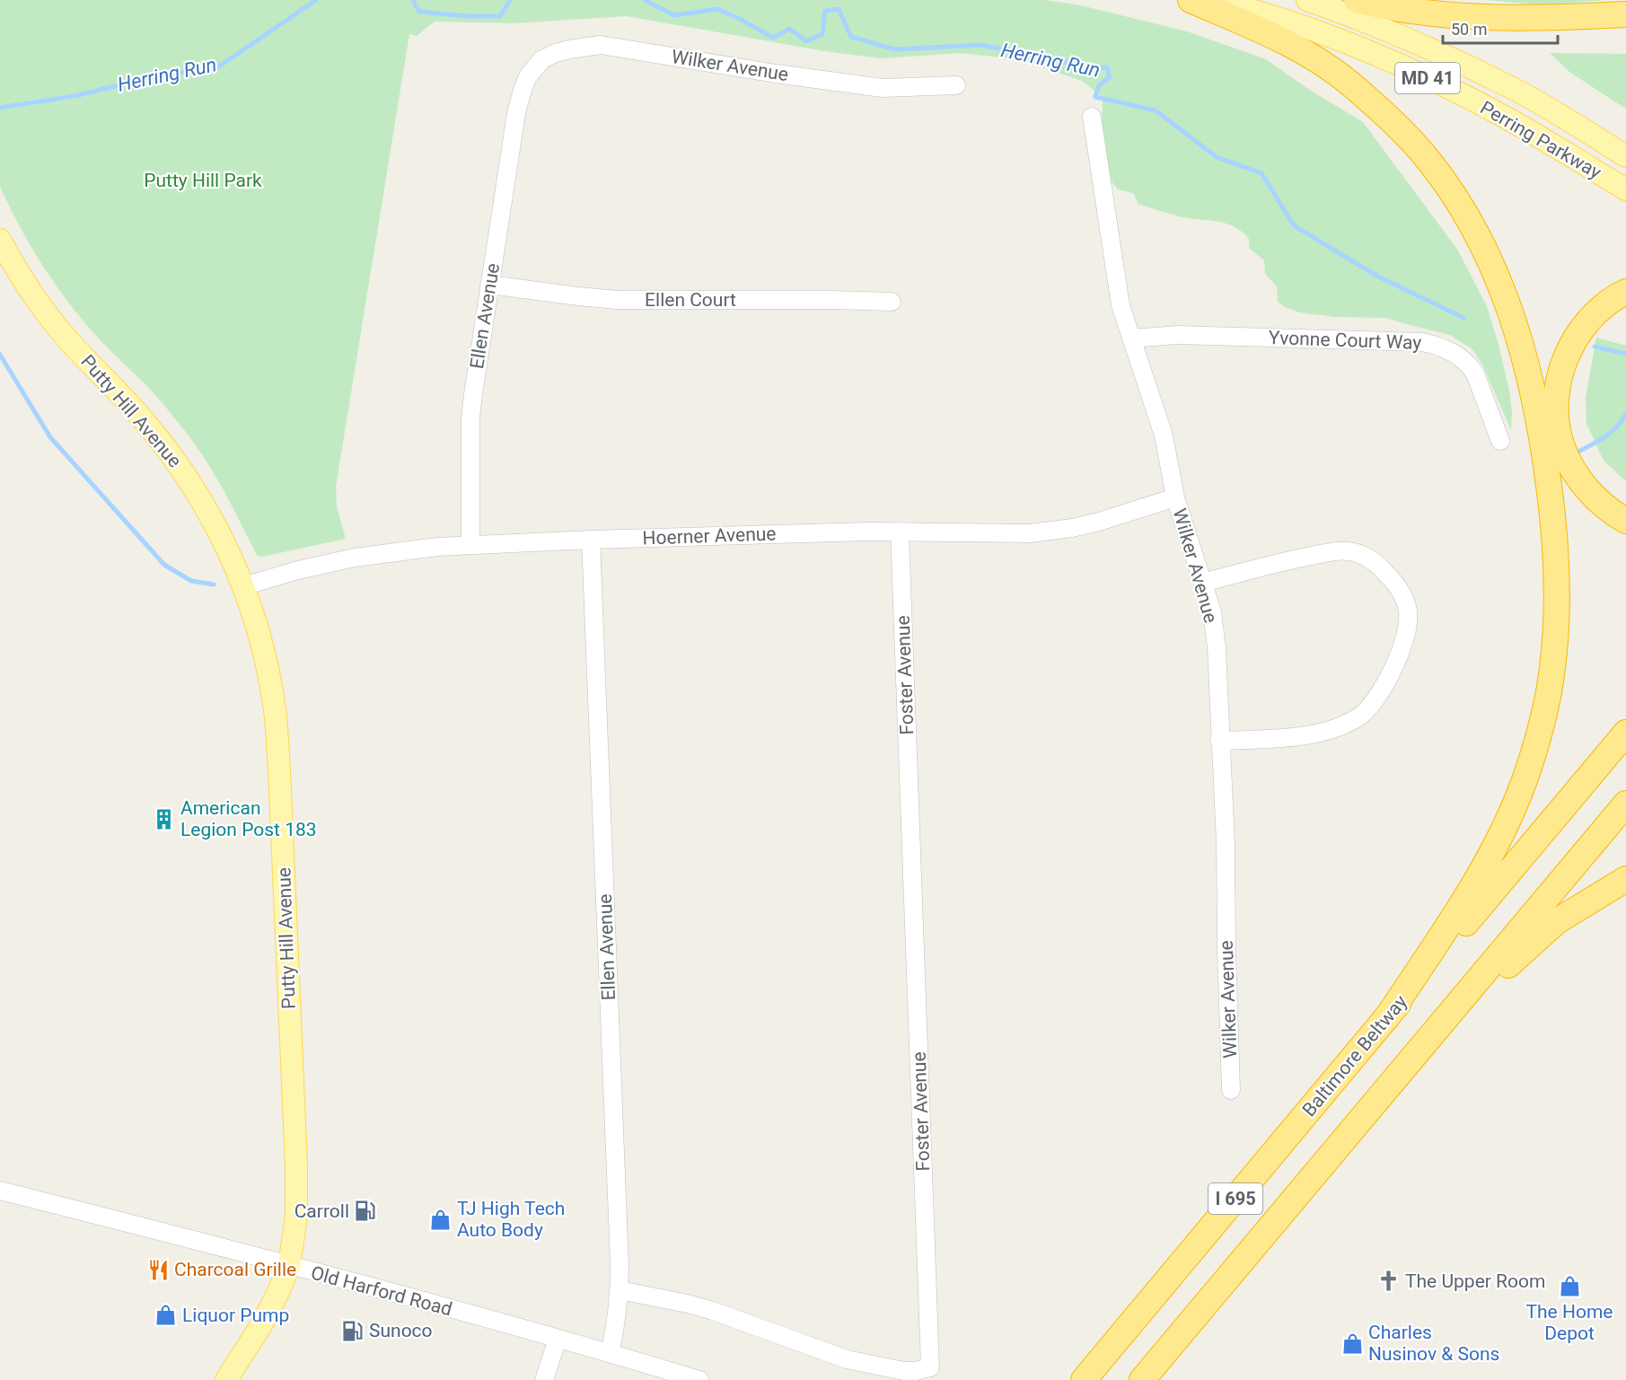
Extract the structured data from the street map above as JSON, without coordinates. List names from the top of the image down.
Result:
{
  "streets": {
    "highway": ["Baltimore Beltway", "I 695"],
    "main road": ["MD 41", "Perring Parkway", "Putty Hill Avenue"],
    "street": [
      "Wilker Avenue",
      "Ellen Court",
      "Ellen Avenue",
      "Yvonne Court Way",
      "Hoerner Avenue",
      "Foster Avenue",
      "Old Harford Road"
    ]
  },
  "crossings": [
    ["Wilker Avenue", "Ellen Avenue"],
    ["Wilker Avenue", "Yvonne Court Way"],
    ["Wilker Avenue", "Hoerner Avenue"],
    ["Ellen Court", "Ellen Avenue"],
    ["Ellen Avenue", "Hoerner Avenue"],
    ["Ellen Avenue", "Foster Avenue"],
    ["Ellen Avenue", "Old Harford Road"],
    ["Putty Hill Avenue", "Hoerner Avenue"],
    ["Putty Hill Avenue", "Old Harford Road"],
    ["Hoerner Avenue", "Foster Avenue"]
  ],
  "water": ["Herring Run"],
  "parks": ["Putty Hill Park"],
  "places": {
    "building": ["American Legion Post 183"],
    "fuel station": ["Carroll", "Sunoco"],
    "shop": [
      "TJ High Tech Auto Body",
      "The Home Depot",
      "Liquor Pump",
      "Charles Nusinov & Sons"
    ],
    "restaurant": ["Charcoal Grille"],
    "church": ["The Upper Room"]
  },
  "scale_bar": "50 m"
}
